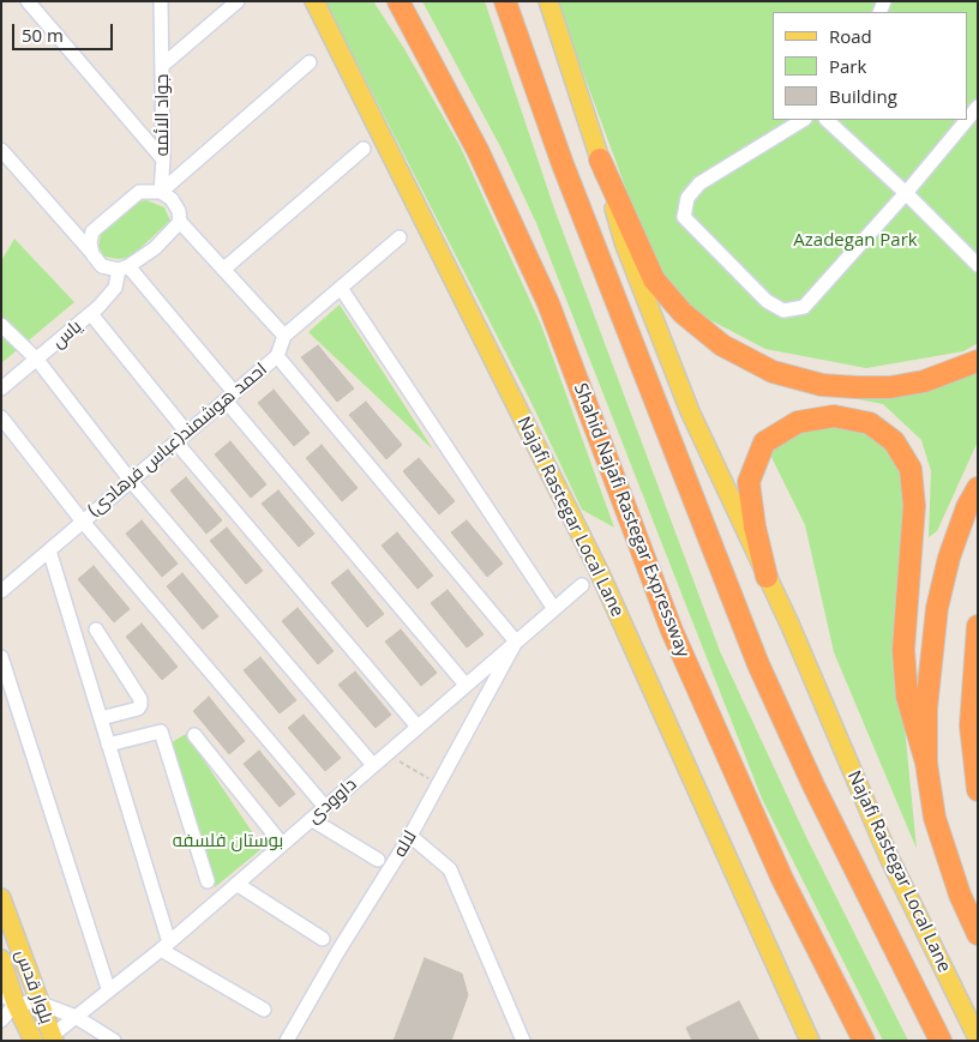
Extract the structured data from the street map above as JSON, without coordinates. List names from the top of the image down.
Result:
{
  "streets": {
    "highway": ["Shahid Najafi Rastegar Expressway"],
    "main road": ["Najafi Rastegar Local Lane", "بلوار قدس"],
    "street": [
      "جواد الائمه",
      "یاس",
      "احمد هوشمند(عباس فرهادی)",
      "داوودی",
      "لاله"
    ]
  },
  "crossings": [
    ["داوودی", "لاله"],
    ["داوودی", "بلوار قدس"]
  ],
  "parks": ["Azadegan Park", "بوستان فلسفه"],
  "legend": ["Road", "Park", "Building"],
  "scale_bar": "50 m"
}
